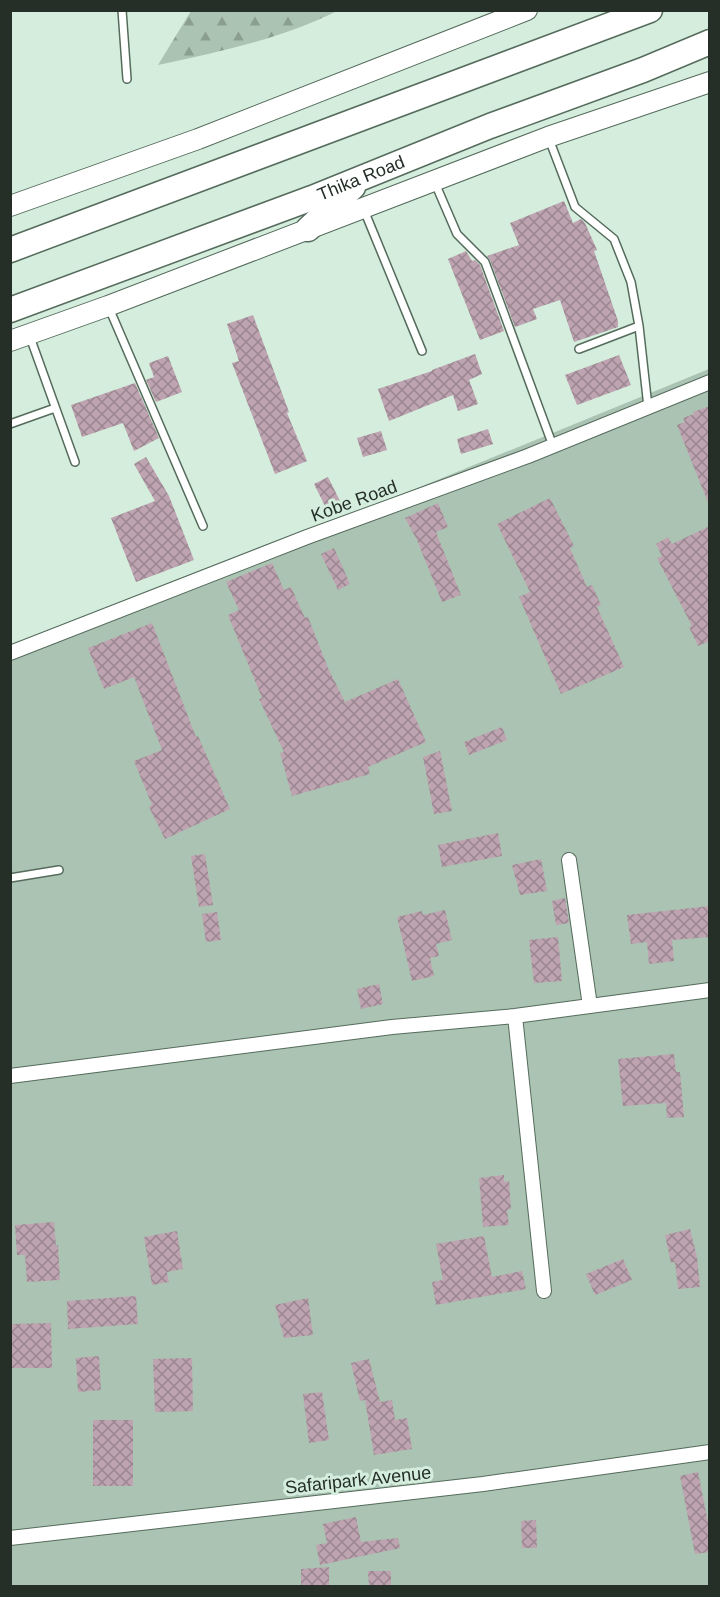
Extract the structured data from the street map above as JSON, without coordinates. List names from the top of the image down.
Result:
{
  "streets": {
    "highway": ["Thika Road"],
    "street": ["Kobe Road", "Safaripark Avenue"]
  }
}
